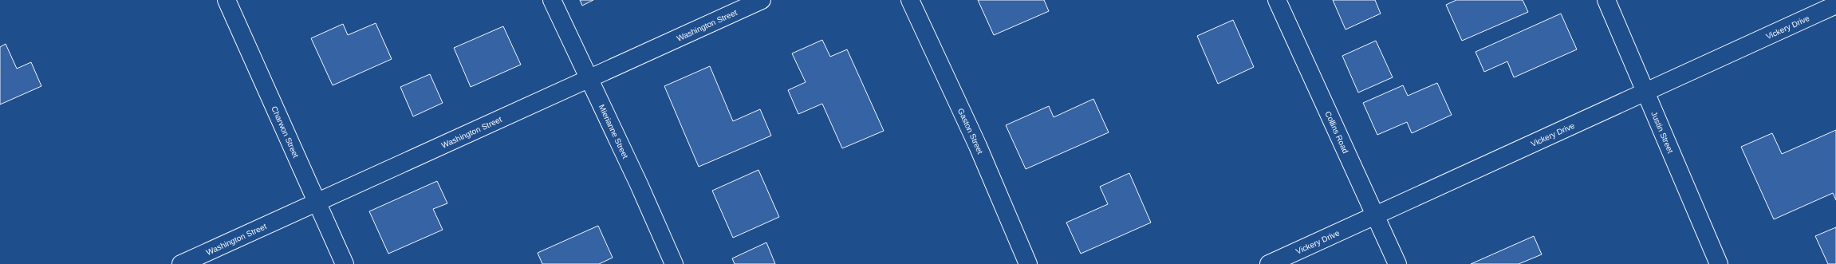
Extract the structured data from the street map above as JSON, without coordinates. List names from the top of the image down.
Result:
{
  "streets": {
    "street": [
      "Washington Street",
      "Vickery Drive",
      "Mierianne Street",
      "Gaston Street",
      "Collins Road",
      "Charwon Street",
      "Justin Street"
    ]
  },
  "crossings": [
    ["Washington Street", "Mierianne Street"],
    ["Washington Street", "Charwon Street"],
    ["Vickery Drive", "Collins Road"],
    ["Vickery Drive", "Justin Street"]
  ]
}
